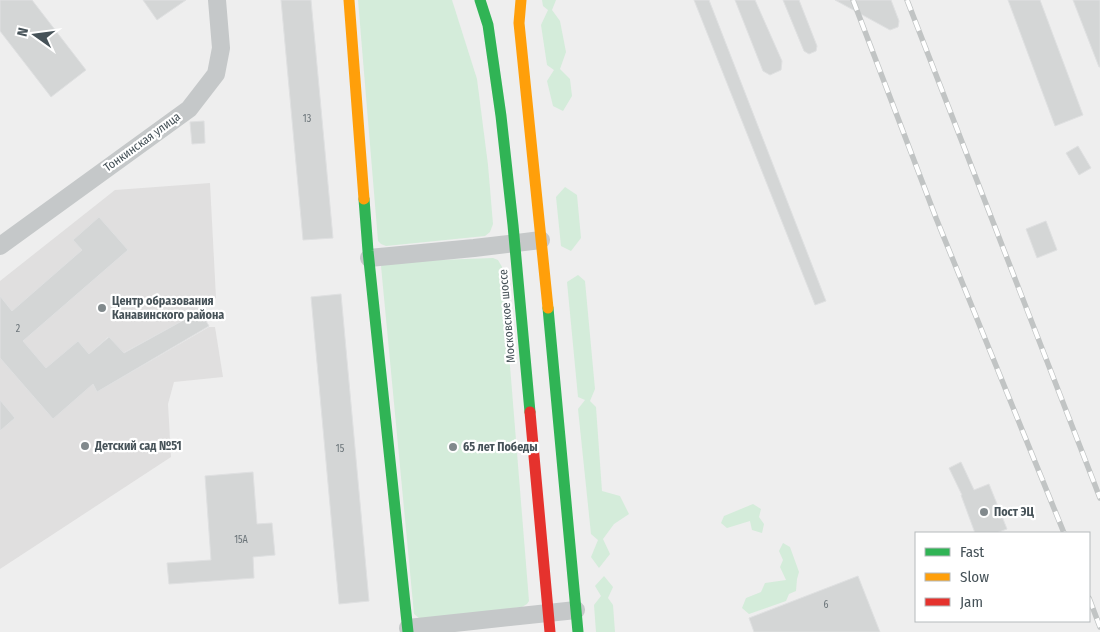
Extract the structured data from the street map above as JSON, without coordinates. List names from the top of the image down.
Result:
{
  "streets": {
    "main road": ["Московское шоссе"],
    "street": ["Тонкинская улица"]
  },
  "places": [
    "Центр образования Канавинского района",
    "Детский сад №51",
    "65 лет Победы",
    "Пост ЭЦ"
  ],
  "house_numbers": [
    "13",
    "2",
    "15",
    "15А",
    "6"
  ],
  "legend": ["Fast", "Slow", "Jam"],
  "north": "left"
}
